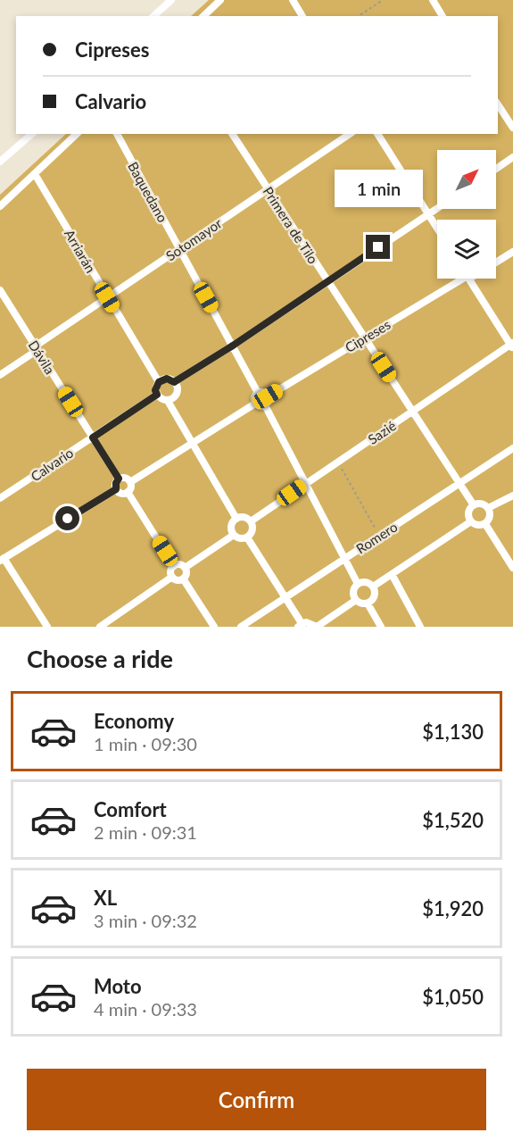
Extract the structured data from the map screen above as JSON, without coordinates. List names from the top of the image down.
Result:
{
  "streets": {
    "lane": [
      "Baquedano",
      "Primera de Tilo",
      "Sotomayor",
      "Arriarán",
      "Cipreses",
      "Dávila",
      "Sazié",
      "Calvario",
      "Romero"
    ]
  },
  "crossings": [
    ["Baquedano", "Sotomayor"],
    ["Baquedano", "Cipreses"],
    ["Primera de Tilo", "Sotomayor"],
    ["Primera de Tilo", "Cipreses"],
    ["Primera de Tilo", "Sazié"],
    ["Primera de Tilo", "Romero"],
    ["Sotomayor", "Arriarán"],
    ["Sotomayor", "Dávila"],
    ["Arriarán", "Calvario"],
    ["Dávila", "Calvario"]
  ],
  "north": "top right",
  "page": {
    "banner": ["Cipreses", "Calvario"],
    "bubble": "1 min",
    "heading": "Choose a ride",
    "list": [
      {
        "name": "Economy",
        "note": "1 min · 09:30",
        "value": "$1,130"
      },
      {
        "name": "Comfort",
        "note": "2 min · 09:31",
        "value": "$1,520"
      },
      {
        "name": "XL",
        "note": "3 min · 09:32",
        "value": "$1,920"
      },
      {
        "name": "Moto",
        "note": "4 min · 09:33",
        "value": "$1,050"
      }
    ],
    "buttons": "Confirm"
  }
}
